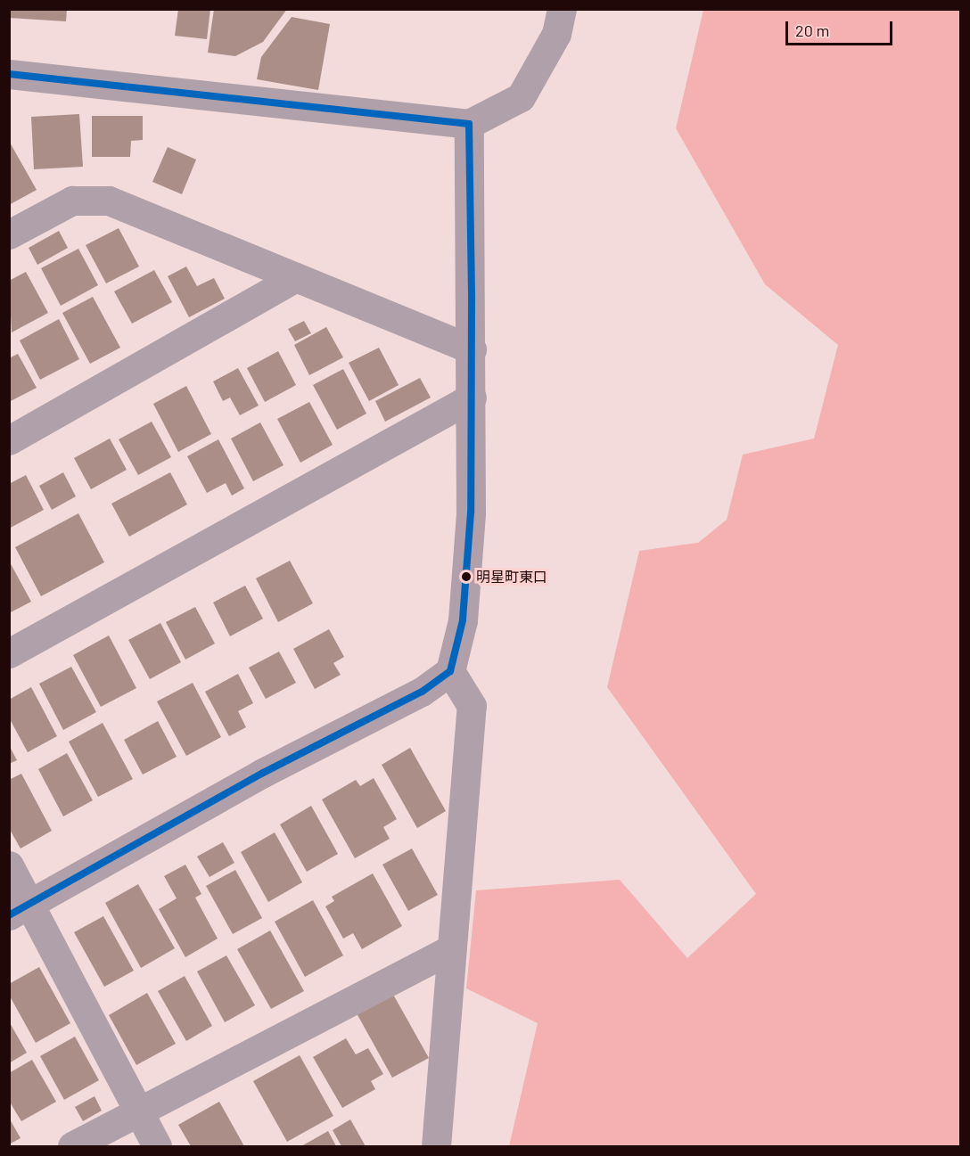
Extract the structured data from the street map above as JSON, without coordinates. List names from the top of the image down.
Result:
{
  "places": ["明星町東口"],
  "scale_bar": "20 m"
}
